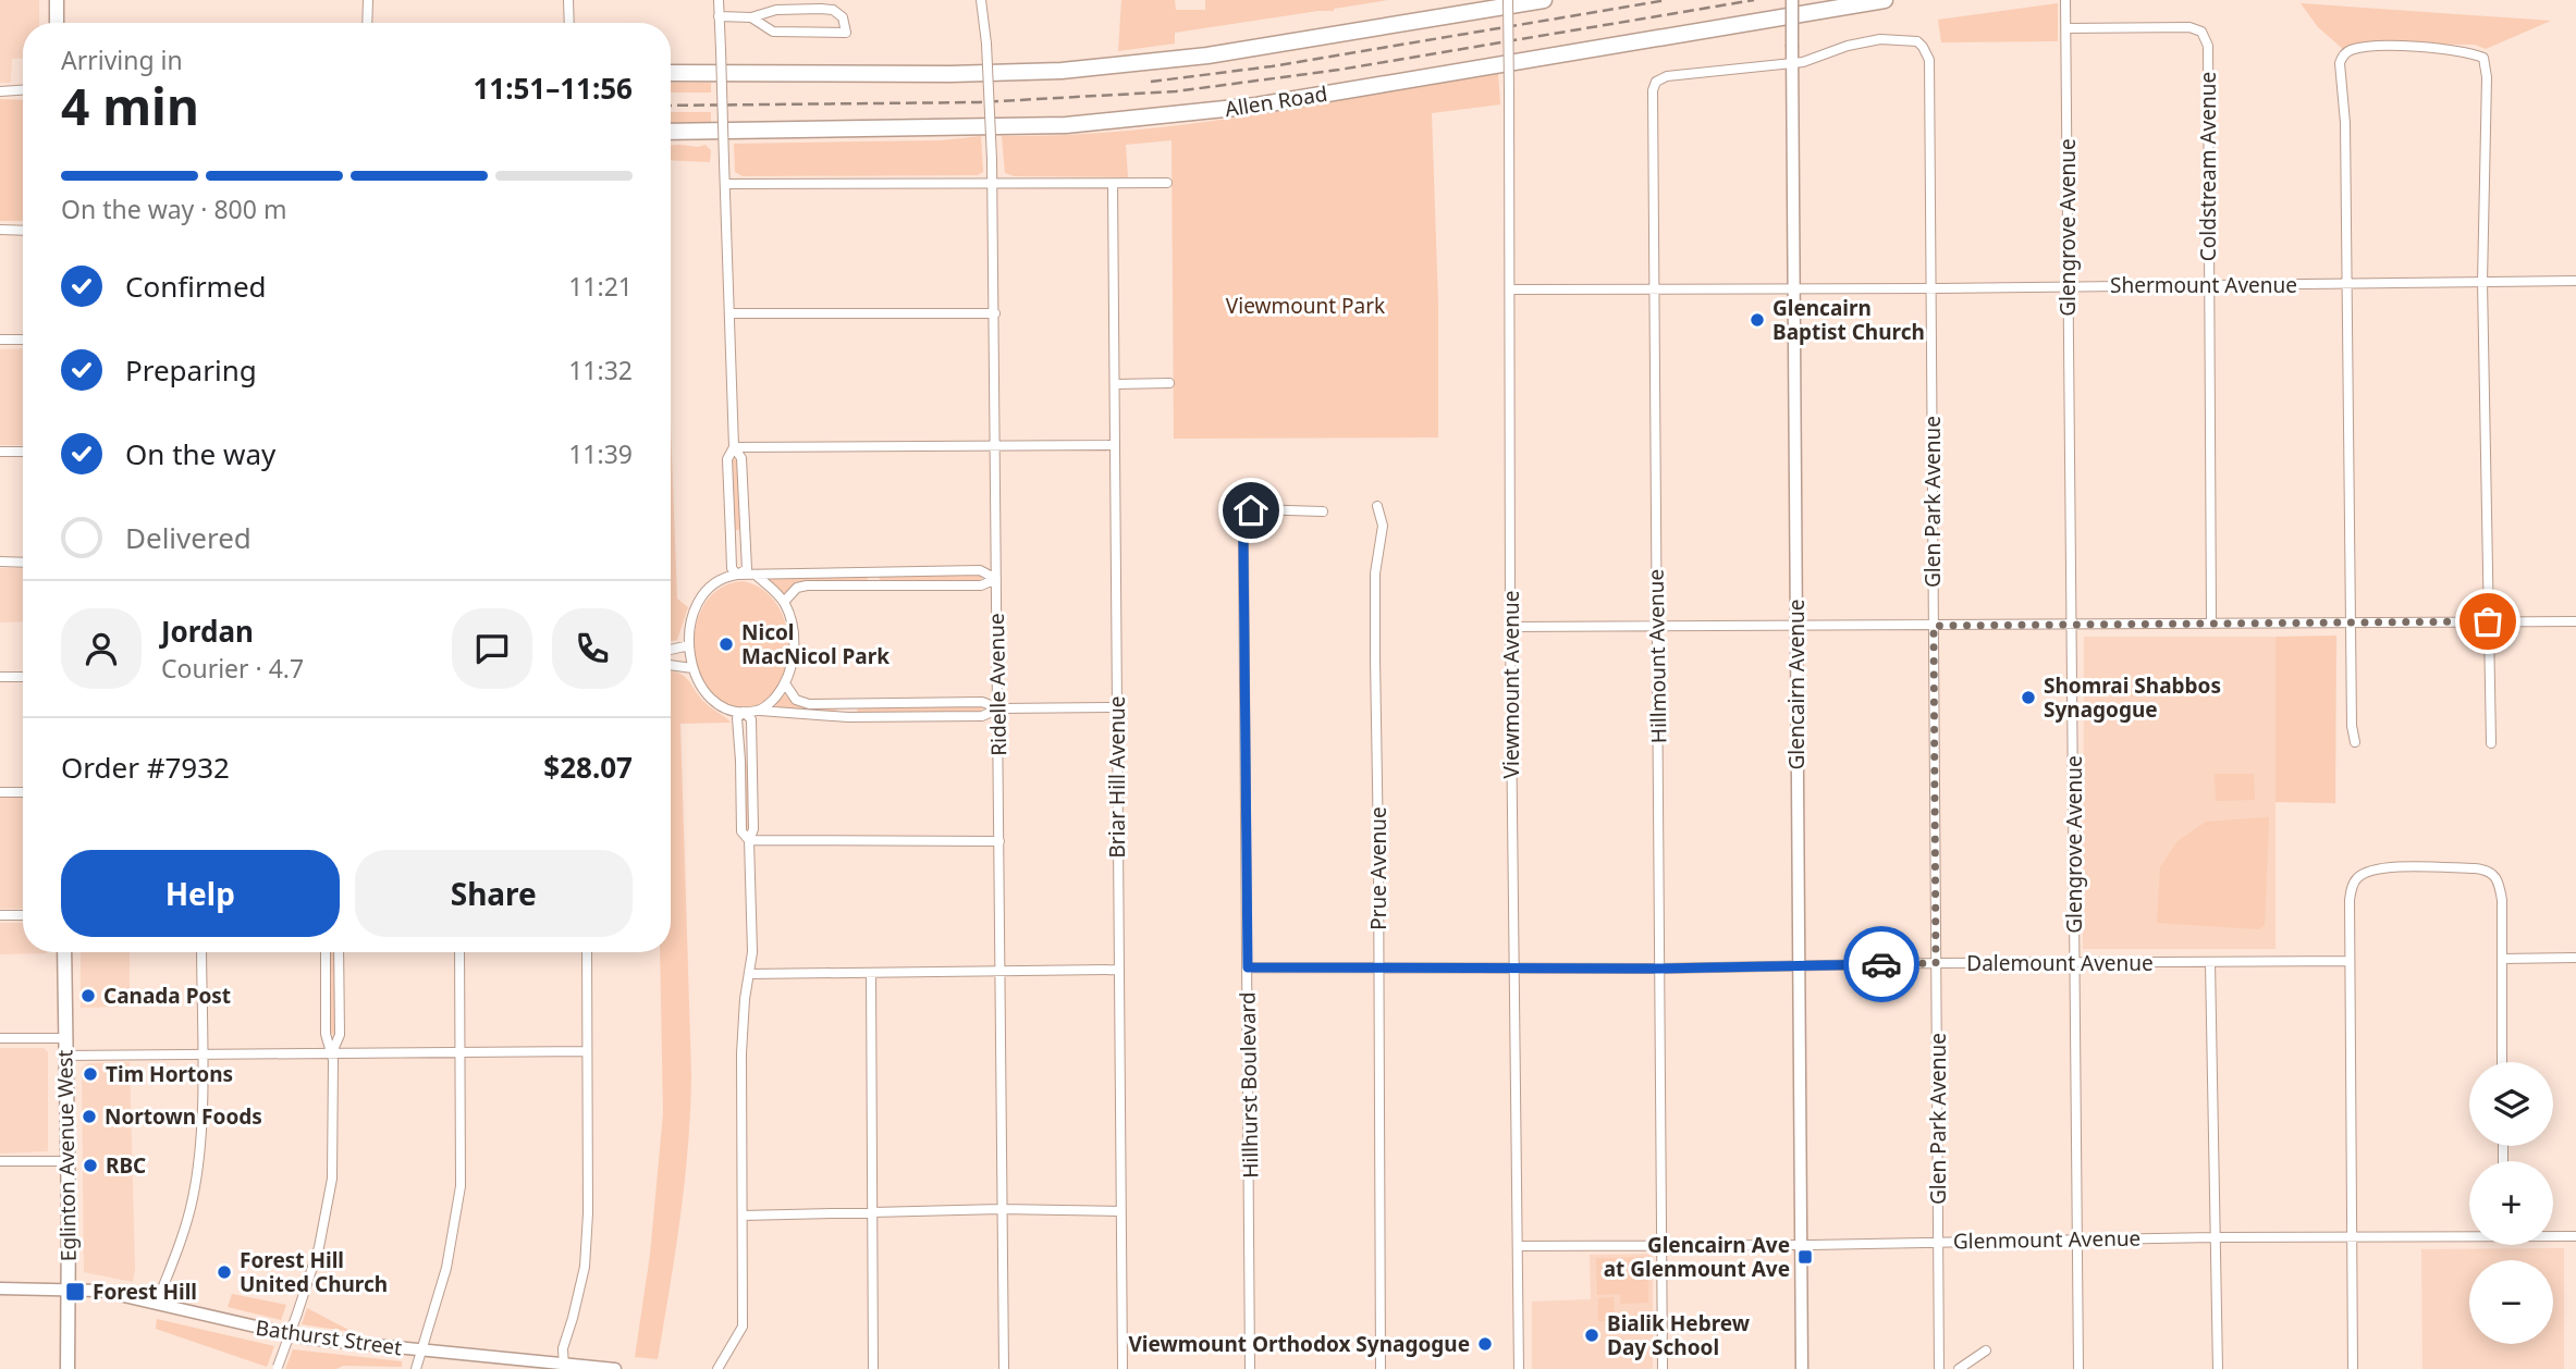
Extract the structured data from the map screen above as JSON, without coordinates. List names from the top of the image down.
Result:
{
  "streets": {
    "highway": ["Allen Road"],
    "main road": ["Eglinton Avenue West"],
    "street": [
      "Coldstream Avenue",
      "Glengrove Avenue",
      "Shermount Avenue",
      "Glen Park Avenue",
      "Hillmount Avenue",
      "Ridelle Avenue",
      "Viewmount Avenue",
      "Glencairn Avenue",
      "Briar Hill Avenue",
      "Prue Avenue",
      "Dalemount Avenue",
      "Hillhurst Boulevard",
      "Glenmount Avenue",
      "Bathurst Street"
    ]
  },
  "crossings": [
    ["Coldstream Avenue", "Glengrove Avenue"],
    ["Coldstream Avenue", "Shermount Avenue"],
    ["Glengrove Avenue", "Shermount Avenue"],
    ["Glengrove Avenue", "Dalemount Avenue"],
    ["Glengrove Avenue", "Glenmount Avenue"],
    ["Shermount Avenue", "Glen Park Avenue"],
    ["Shermount Avenue", "Hillmount Avenue"],
    ["Shermount Avenue", "Viewmount Avenue"],
    ["Shermount Avenue", "Glencairn Avenue"],
    ["Glen Park Avenue", "Hillmount Avenue"],
    ["Glen Park Avenue", "Glencairn Avenue"],
    ["Glen Park Avenue", "Dalemount Avenue"],
    ["Glen Park Avenue", "Glenmount Avenue"],
    ["Hillmount Avenue", "Glencairn Avenue"],
    ["Hillmount Avenue", "Dalemount Avenue"],
    ["Hillmount Avenue", "Glenmount Avenue"],
    ["Viewmount Avenue", "Dalemount Avenue"],
    ["Viewmount Avenue", "Glenmount Avenue"],
    ["Glencairn Avenue", "Dalemount Avenue"],
    ["Glencairn Avenue", "Glenmount Avenue"],
    ["Prue Avenue", "Dalemount Avenue"],
    ["Dalemount Avenue", "Hillhurst Boulevard"],
    ["Eglinton Avenue West", "Bathurst Street"]
  ],
  "parks": ["Viewmount Park"],
  "places": {
    "other": [
      "Glencairn Baptist Church",
      "Nicol MacNicol Park",
      "Shomrai Shabbos Synagogue",
      "Canada Post",
      "Tim Hortons",
      "Nortown Foods",
      "RBC",
      "Forest Hill United Church",
      "Bialik Hebrew Day School",
      "Viewmount Orthodox Synagogue"
    ],
    "transit": ["Glencairn Ave at Glenmount Ave", "Forest Hill"]
  },
  "page": {
    "heading": ["4 min", "Arriving in", "11:51–11:56"],
    "panel": [
      "Jordan",
      "Courier · 4.7",
      "Order #7932",
      "$28.07"
    ],
    "bar": "On the way · 800 m",
    "list": [
      ["Confirmed", "11:21"],
      ["Preparing", "11:32"],
      ["On the way", "11:39"],
      "Delivered"
    ],
    "buttons": ["Help", "Share"],
    "map_buttons": ["+", "−"]
  }
}
